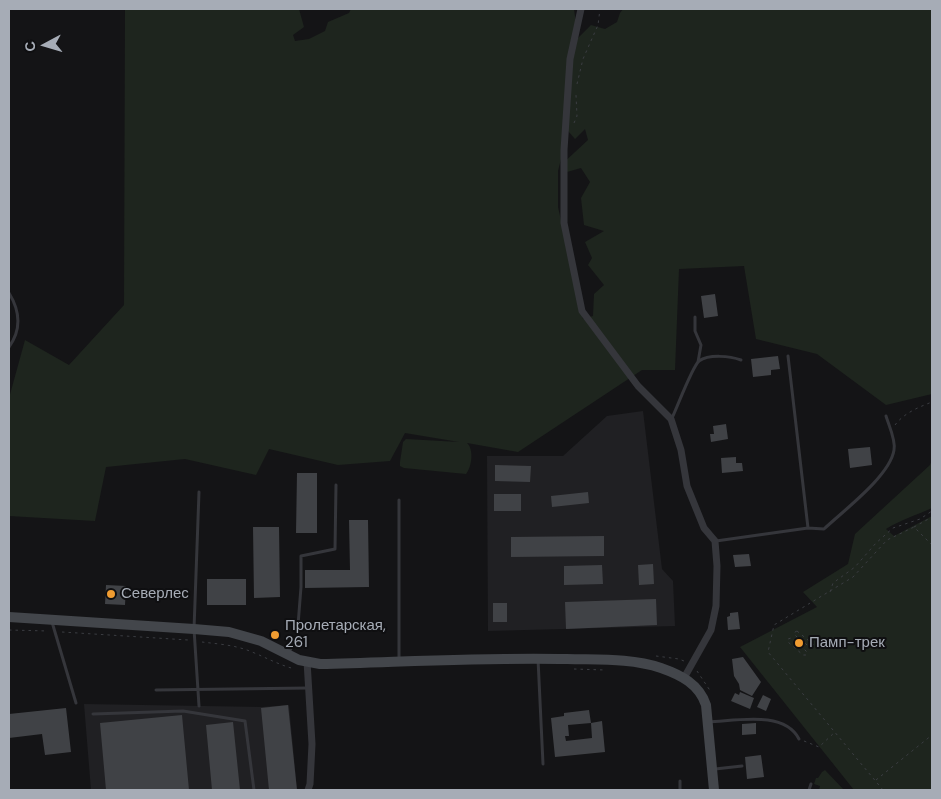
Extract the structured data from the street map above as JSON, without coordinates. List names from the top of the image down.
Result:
{
  "places": ["Северлес", "Пролетарская, 261", "Памп-трек"],
  "north": "left"
}
